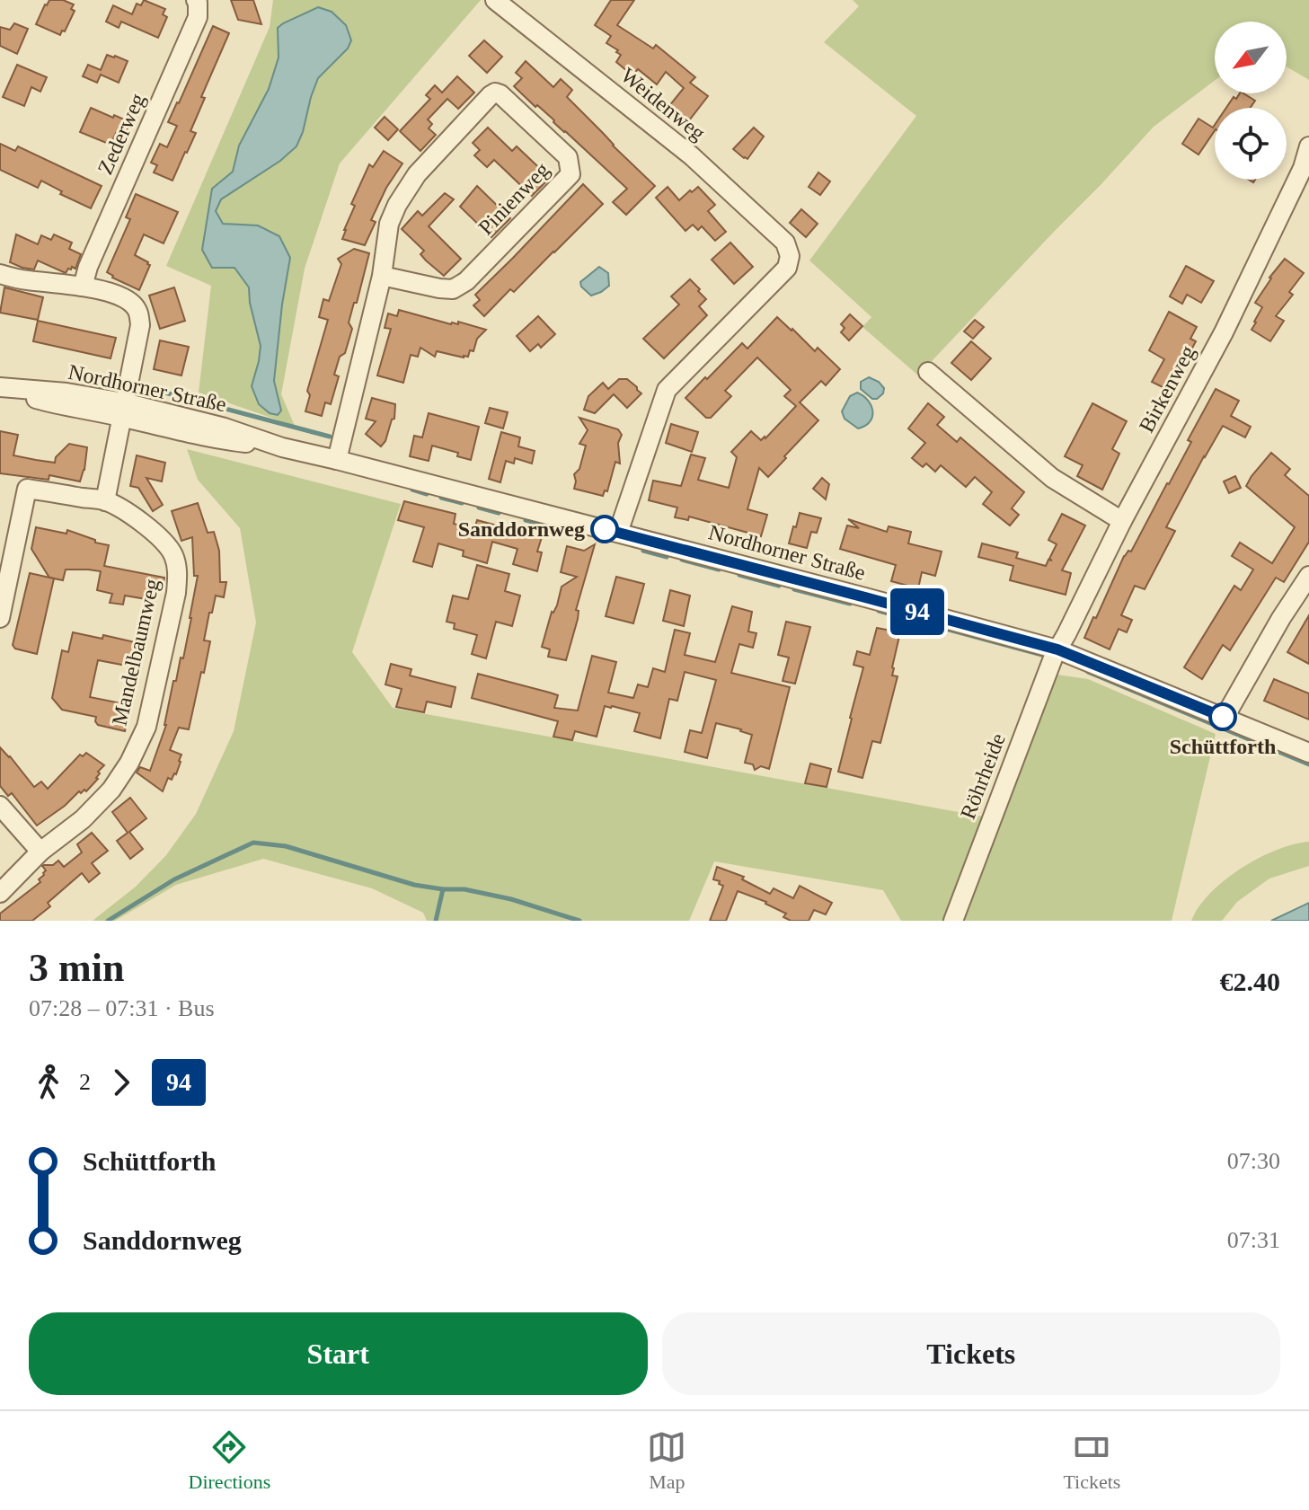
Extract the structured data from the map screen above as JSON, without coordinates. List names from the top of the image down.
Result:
{
  "streets": {
    "street": [
      "Weidenweg",
      "Zederweg",
      "Pinienweg",
      "Nordhorner Straße",
      "Birkenweg",
      "Mandelbaumweg",
      "Röhrheide"
    ]
  },
  "crossings": [
    ["Weidenweg", "Nordhorner Straße"],
    ["Pinienweg", "Nordhorner Straße"],
    ["Nordhorner Straße", "Birkenweg"],
    ["Nordhorner Straße", "Röhrheide"],
    ["Birkenweg", "Röhrheide"]
  ],
  "places": ["Sanddornweg", "Schüttforth"],
  "lines": ["bus line 94"],
  "north": "bottom left",
  "page": {
    "on_map": "94",
    "heading": ["3 min", "07:28 – 07:31 · Bus", "€2.40"],
    "legs": ["2", "94"],
    "list": [
      {
        "name": "Schüttforth",
        "value": "07:30"
      },
      {
        "name": "Sanddornweg",
        "value": "07:31"
      }
    ],
    "buttons": ["Start", "Tickets"],
    "tabs": ["Directions", "Map", "Tickets"]
  }
}
